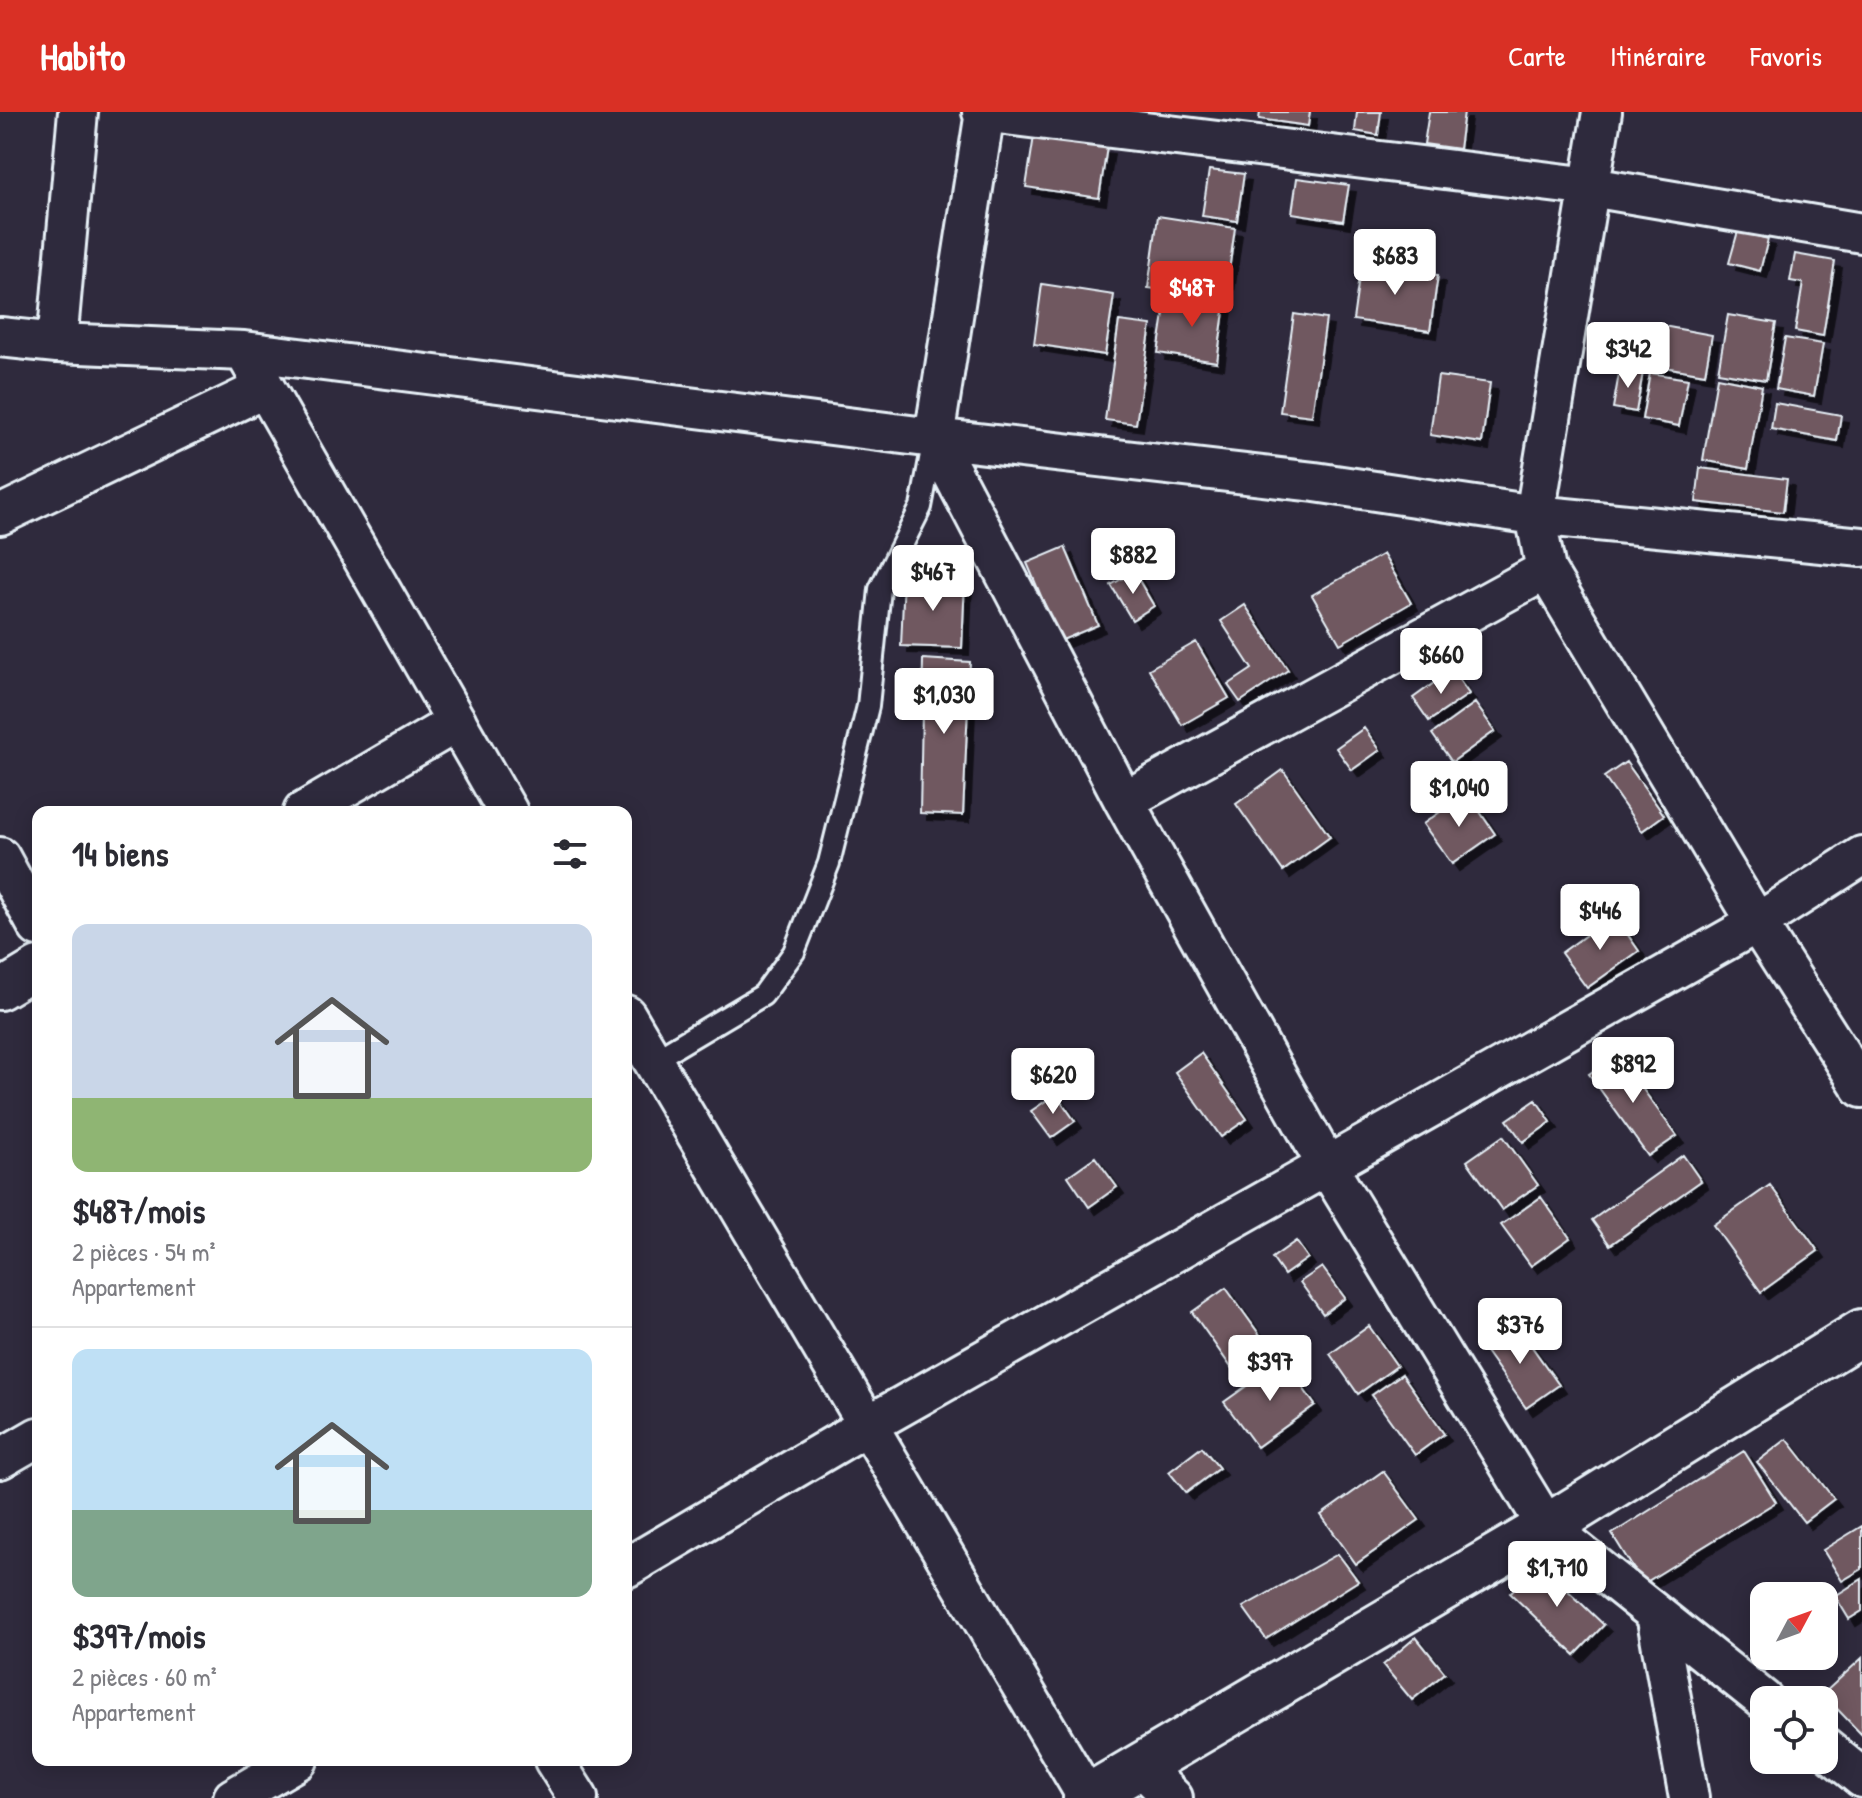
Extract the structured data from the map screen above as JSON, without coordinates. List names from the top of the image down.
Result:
{
  "north": "top right",
  "page": {
    "header": "Habito",
    "nav": ["Carte", "Itinéraire", "Favoris"],
    "price": [
      "$683",
      "$487",
      "$342",
      "$882",
      "$467",
      "$660",
      "$1,030",
      "$1,040",
      "$446",
      "$892",
      "$620",
      "$376",
      "$397",
      "$1,710"
    ],
    "heading": "14 biens",
    "list": [
      {
        "name": "$487/mois",
        "note": "2 pièces · 54 m² · Appartement"
      },
      {
        "name": "$397/mois",
        "note": "2 pièces · 60 m² · Appartement"
      }
    ]
  }
}
